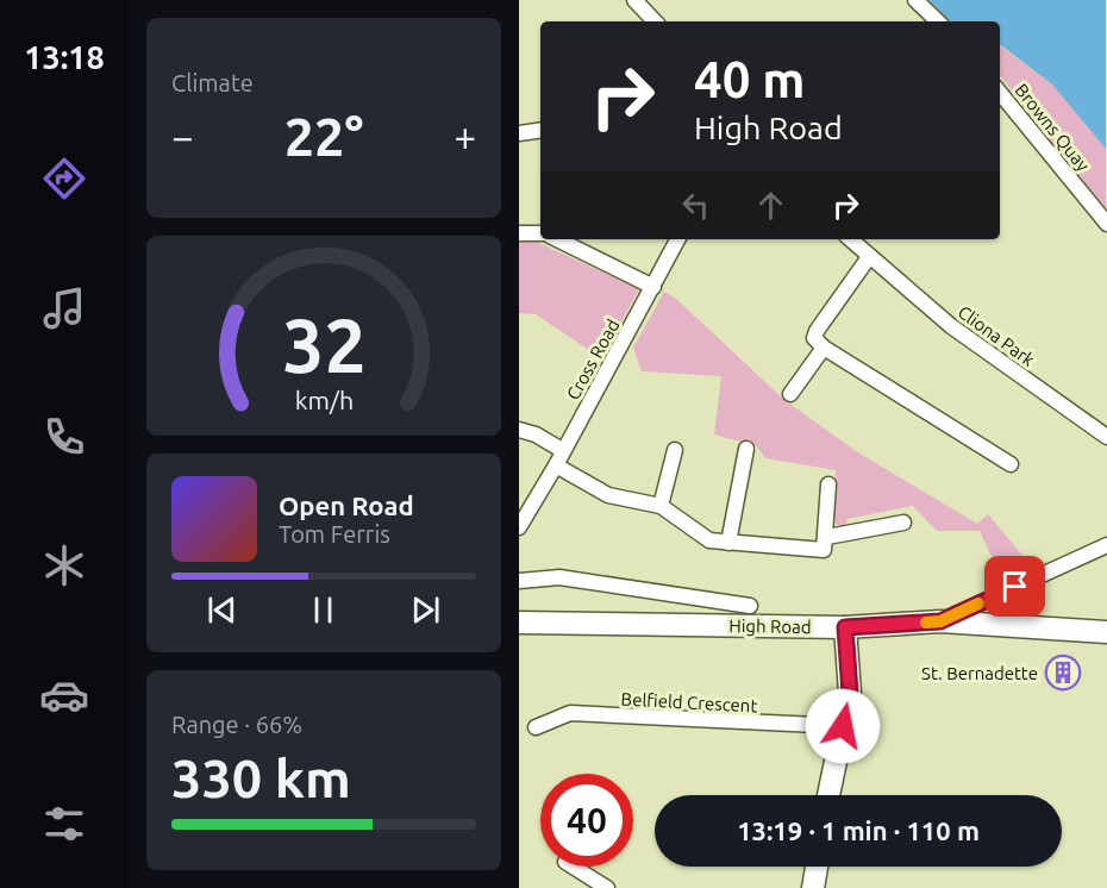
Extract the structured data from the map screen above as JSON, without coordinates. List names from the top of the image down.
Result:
{
  "streets": {
    "main road": ["High Road"],
    "street": [
      "Browns Quay",
      "Cliona Park",
      "Cross Road",
      "Belfield Crescent"
    ]
  },
  "places": {
    "building": ["St. Bernadette"]
  },
  "page": {
    "tabs": "13:18",
    "tile": [
      "Climate",
      ["Range · 66%", "330 km"]
    ],
    "turn": ["40 m", "High Road"],
    "heat": ["−", "22°", "+"],
    "song": ["Open Road", "Tom Ferris"],
    "limit": "40",
    "trip": "13:19 · 1 min · 110 m",
    "gauge": ["32", "km/h"]
  }
}
